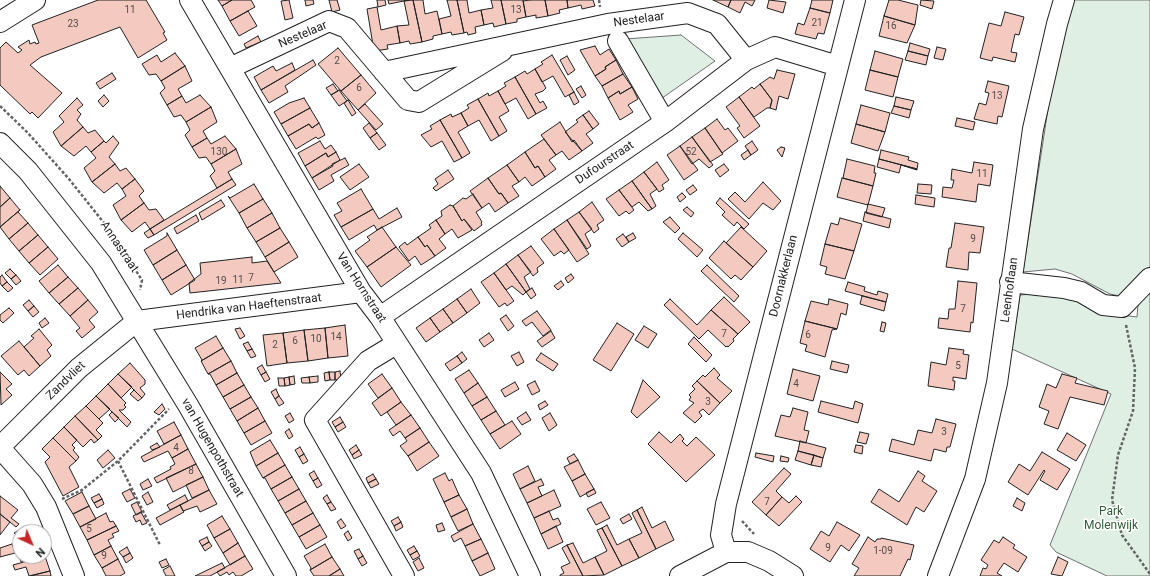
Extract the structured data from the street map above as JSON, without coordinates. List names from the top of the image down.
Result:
{
  "streets": {
    "street": [
      "Nestelaar",
      "Dufourstraat",
      "Annastraat",
      "Doornakkerlaan",
      "Van Hornstraat",
      "Leenhoflaan",
      "Hendrika van Haeftenstraat",
      "Zandvliet",
      "van Hugenpothstraat"
    ]
  },
  "crossings": [
    ["Nestelaar", "Dufourstraat"],
    ["Nestelaar", "Van Hornstraat"],
    ["Dufourstraat", "Doornakkerlaan"],
    ["Dufourstraat", "Van Hornstraat"],
    ["Annastraat", "Hendrika van Haeftenstraat"],
    ["Annastraat", "Zandvliet"],
    ["Annastraat", "van Hugenpothstraat"],
    ["Van Hornstraat", "Hendrika van Haeftenstraat"],
    ["Hendrika van Haeftenstraat", "Zandvliet"],
    ["Hendrika van Haeftenstraat", "van Hugenpothstraat"],
    ["Zandvliet", "van Hugenpothstraat"]
  ],
  "parks": ["Park Molenwijk"],
  "house_numbers": [
    "11",
    "13",
    "21",
    "23",
    "16",
    "2",
    "6",
    "13",
    "130",
    "52",
    "11",
    "9",
    "7",
    "11",
    "19",
    "7",
    "7",
    "6",
    "14",
    "10",
    "6",
    "2",
    "5",
    "4",
    "3",
    "3",
    "4",
    "8",
    "7",
    "5",
    "9",
    "1-09",
    "9"
  ],
  "north": "bottom right"
}
